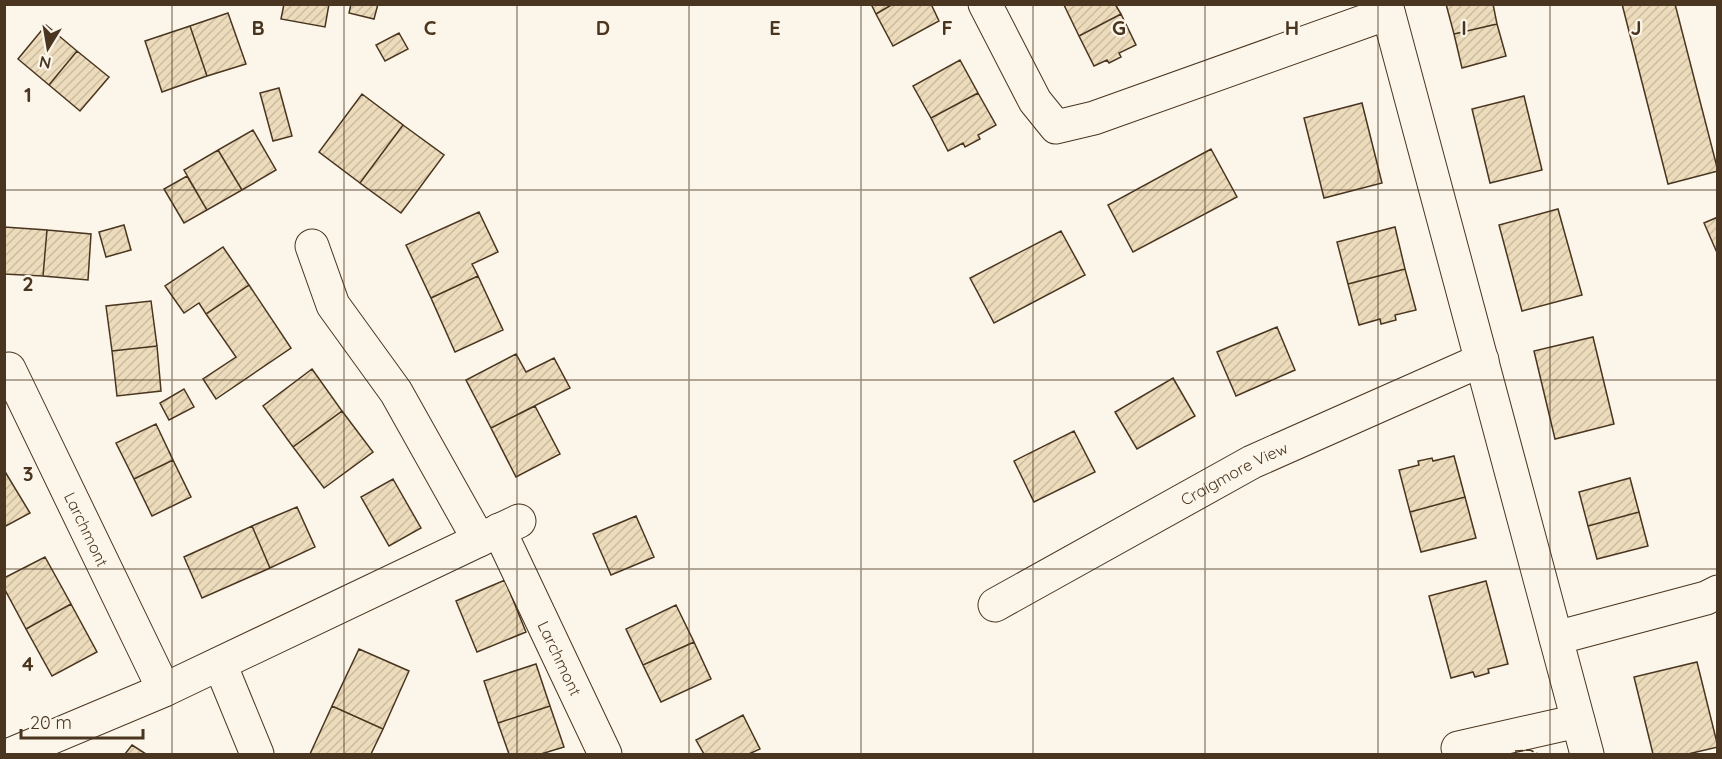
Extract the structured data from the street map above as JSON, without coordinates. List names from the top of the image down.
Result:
{
  "streets": {
    "street": ["Craigmore View", "Larchmont"]
  },
  "scale_bar": "20 m",
  "north": "bottom",
  "grid": {
    "columns": [
      "B",
      "C",
      "D",
      "E",
      "F",
      "G",
      "H",
      "I",
      "J"
    ],
    "rows": [
      "1",
      "2",
      "3",
      "4"
    ]
  }
}
